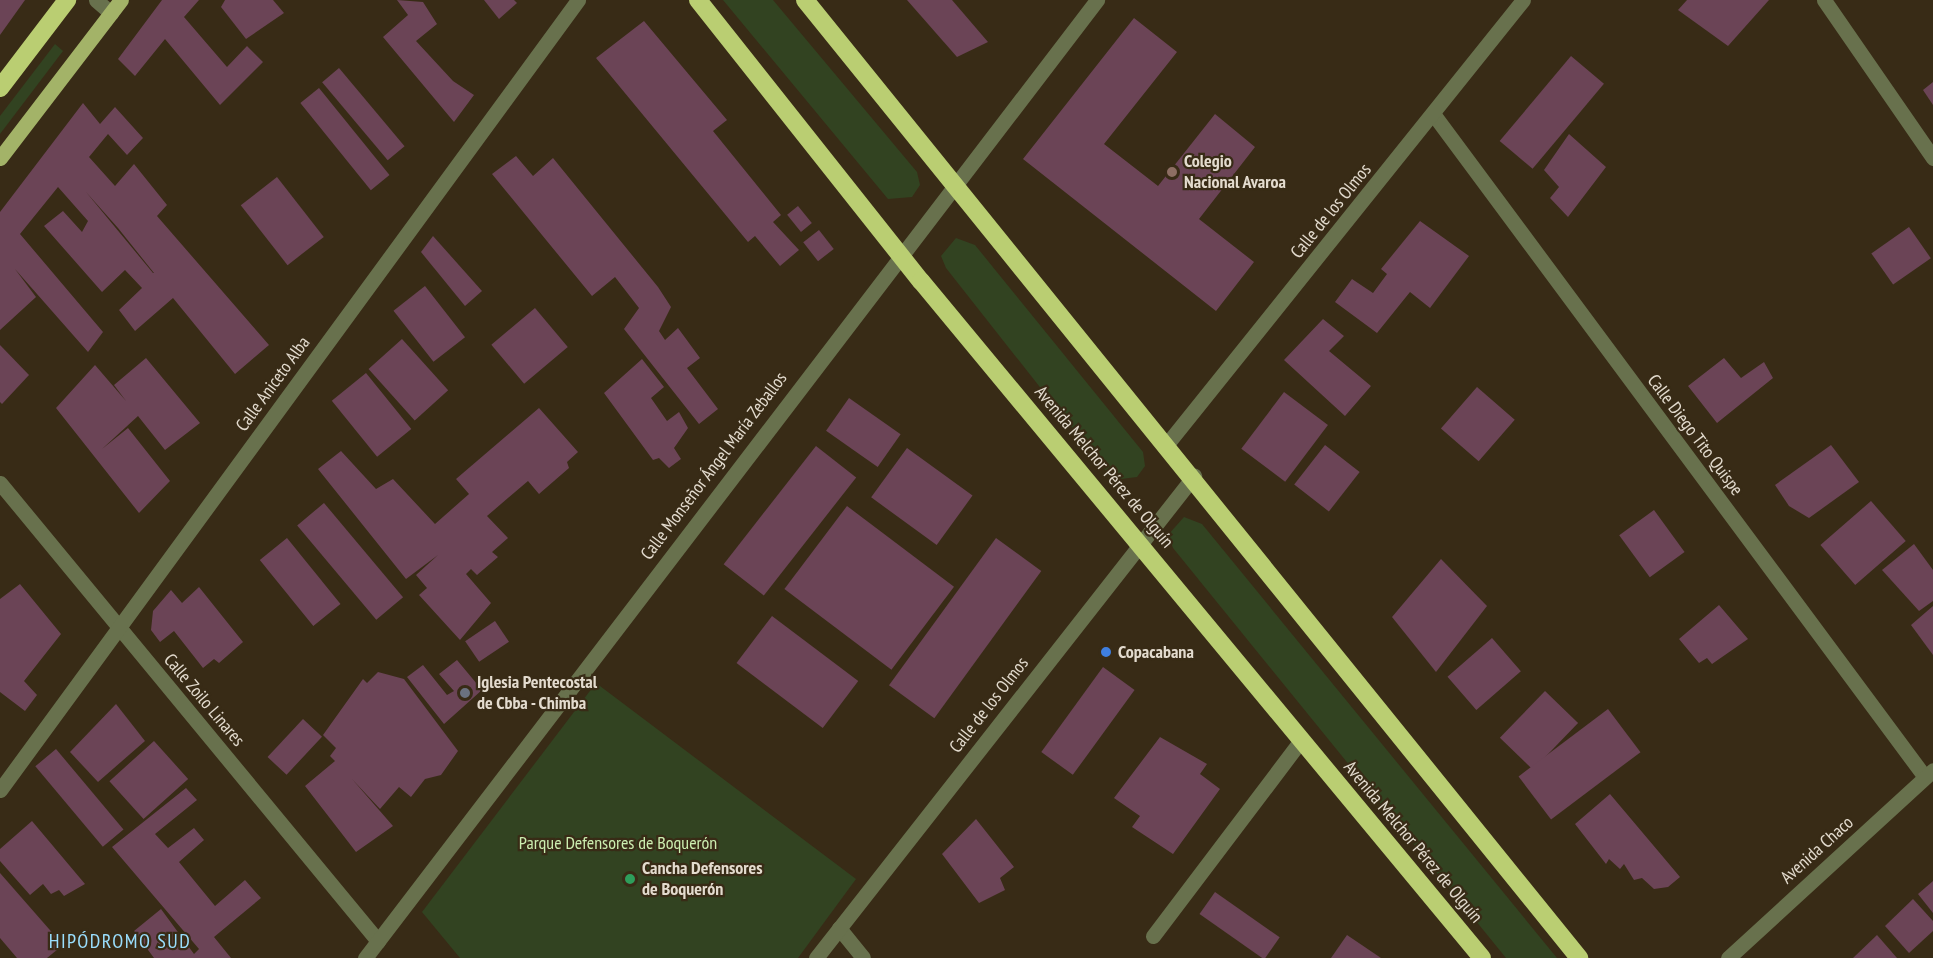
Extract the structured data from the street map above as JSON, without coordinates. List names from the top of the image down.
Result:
{
  "streets": {
    "highway": ["Avenida Melchor Pérez de Olguín"],
    "street": [
      "Calle de los Olmos",
      "Calle Aniceto Alba",
      "Calle Diego Tito Quispe",
      "Calle Monseñor Ángel María Zeballos",
      "Calle Zoilo Linares",
      "Avenida Chaco"
    ]
  },
  "crossings": [
    ["Calle de los Olmos", "Calle Diego Tito Quispe"],
    ["Calle de los Olmos", "Avenida Melchor Pérez de Olguín"],
    ["Calle Aniceto Alba", "Calle Zoilo Linares"],
    ["Calle Diego Tito Quispe", "Avenida Chaco"],
    ["Calle Monseñor Ángel María Zeballos", "Avenida Melchor Pérez de Olguín"],
    ["Calle Monseñor Ángel María Zeballos", "Calle Zoilo Linares"]
  ],
  "districts": ["HIPÓDROMO SUD"],
  "parks": ["Parque Defensores de Boquerón"],
  "places": [
    "Colegio Nacional Avaroa",
    "Copacabana",
    "Iglesia Pentecostal de Cbba - Chimba",
    "Cancha Defensores de Boquerón"
  ]
}
